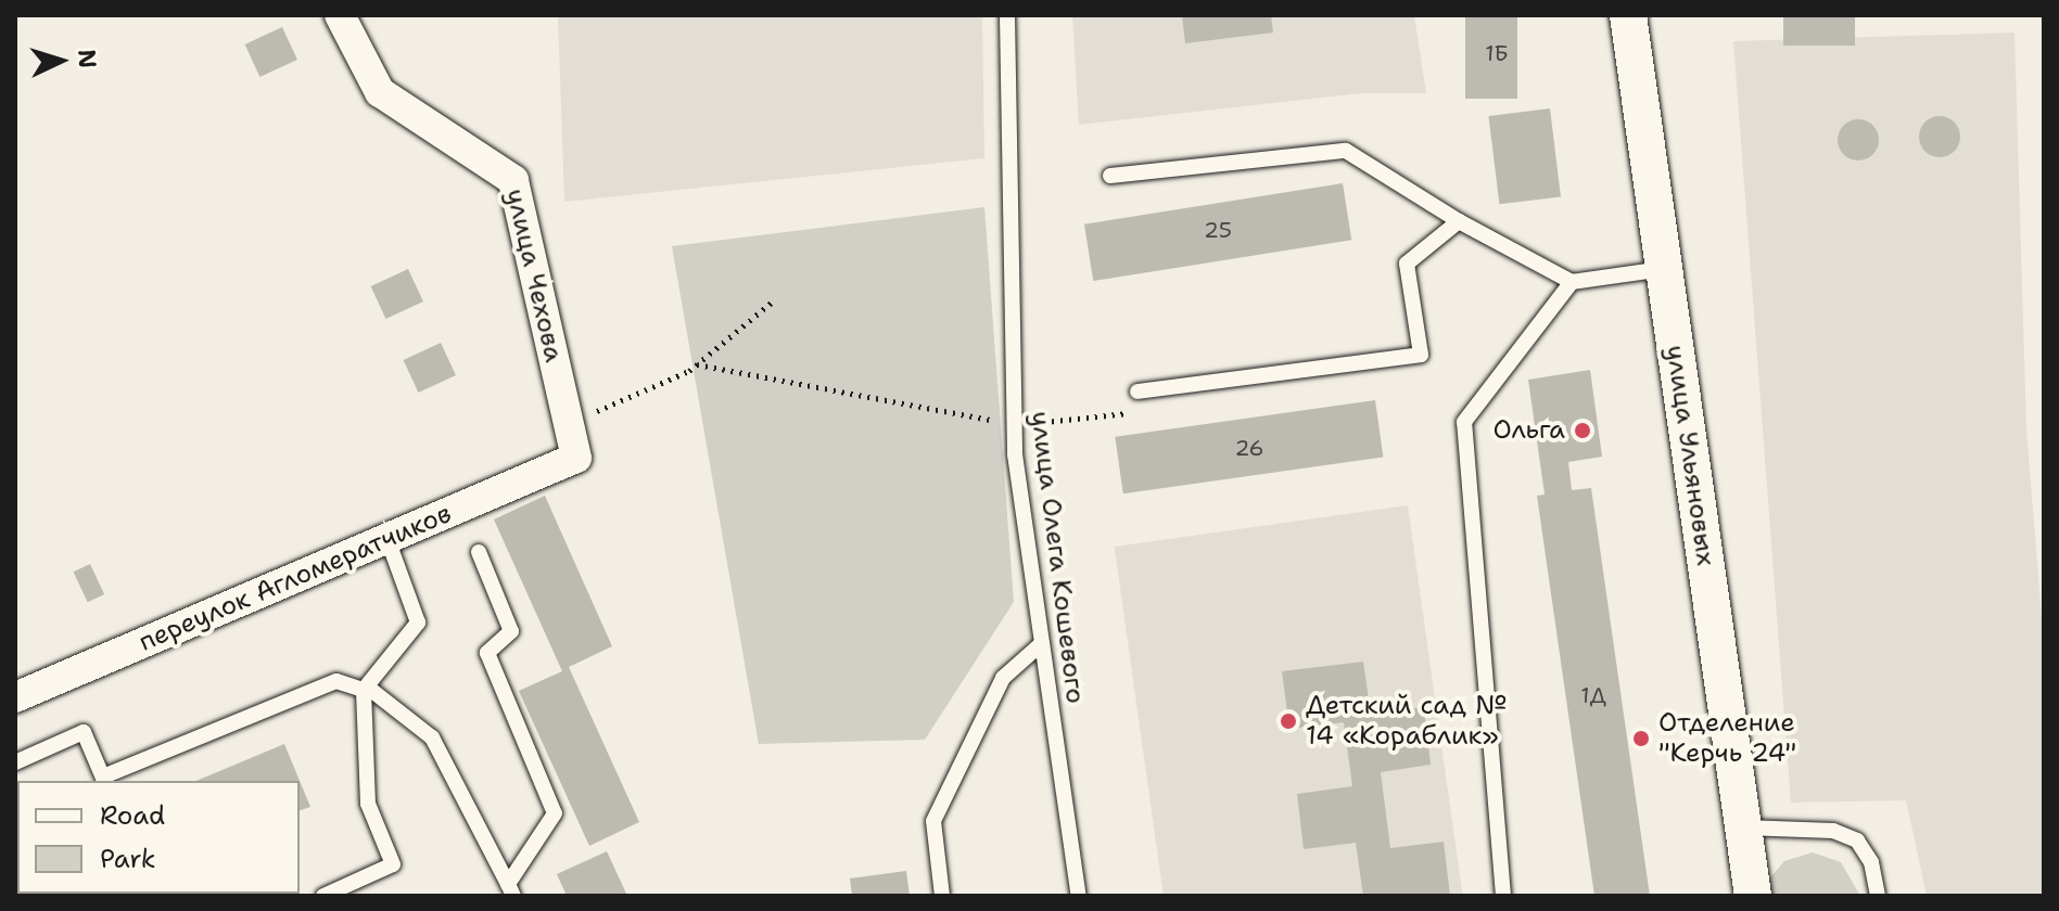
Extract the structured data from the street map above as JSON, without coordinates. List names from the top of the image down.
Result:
{
  "streets": {
    "street": ["улица Чехова", "улица Ульяновых", "переулок Агломератчиков"],
    "lane": ["улица Олега Кошевого"]
  },
  "crossings": [
    ["улица Чехова", "переулок Агломератчиков"]
  ],
  "places": ["Ольга", "Детский сад № 14 «Кораблик»", "Отделение \"Керчь 24\""],
  "house_numbers": [
    "1Б",
    "25",
    "26",
    "1Д"
  ],
  "legend": ["Road", "Park"],
  "north": "right"
}
